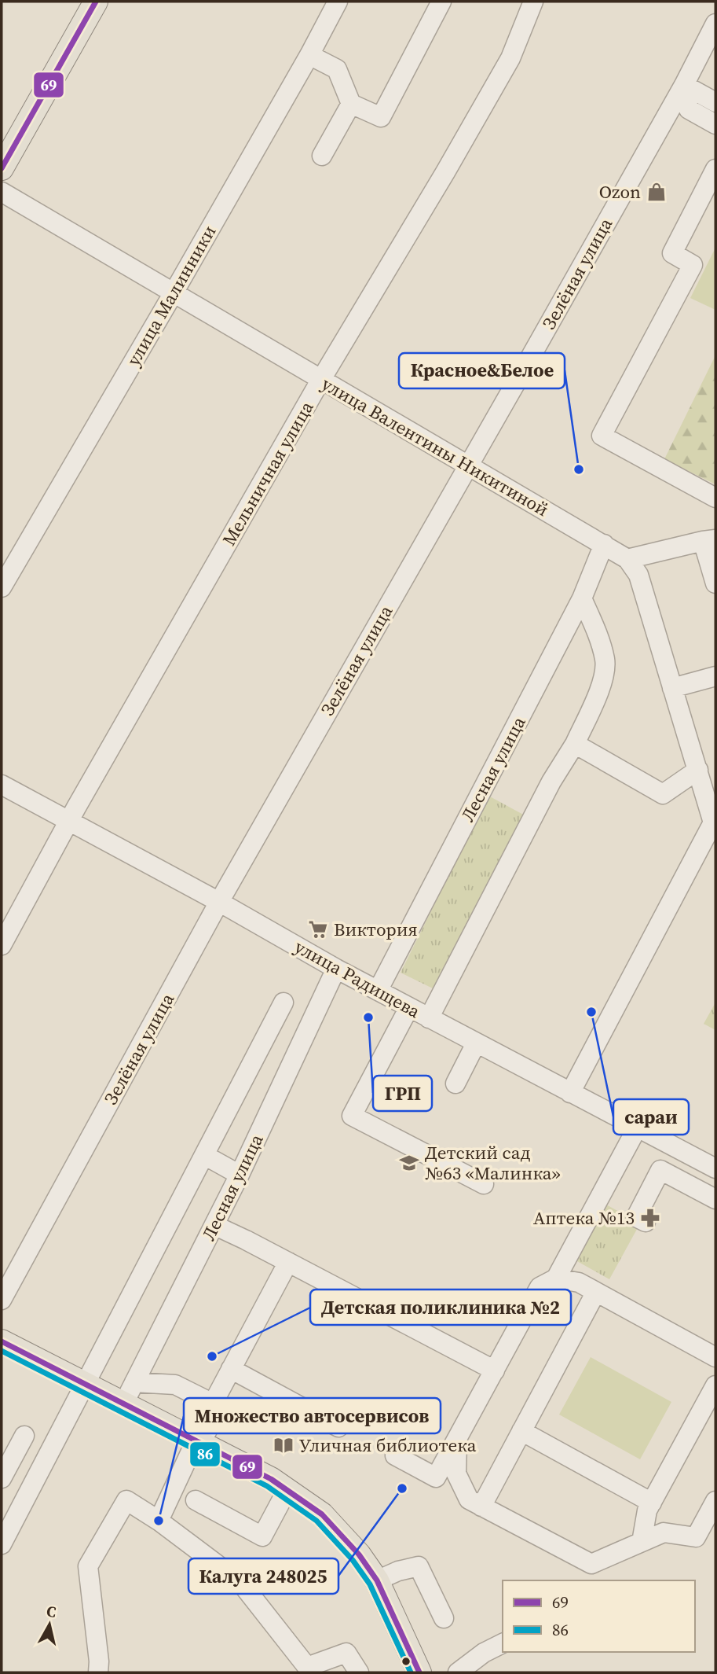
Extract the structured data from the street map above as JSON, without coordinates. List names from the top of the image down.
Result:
{
  "streets": {
    "street": [
      "Зелёная улица",
      "улица Малинники",
      "улица Валентины Никитиной",
      "Мельничная улица",
      "Лесная улица",
      "улица Радищева"
    ]
  },
  "crossings": [
    ["Зелёная улица", "улица Валентины Никитиной"],
    ["Зелёная улица", "улица Радищева"],
    ["улица Малинники", "улица Валентины Никитиной"],
    ["улица Валентины Никитиной", "Мельничная улица"],
    ["улица Валентины Никитиной", "Лесная улица"],
    ["Мельничная улица", "улица Радищева"],
    ["Лесная улица", "улица Радищева"]
  ],
  "places": {
    "shop": ["Ozon"],
    "other": [
      "Красное&Белое",
      "сараи",
      "ГРП",
      "Детская поликлиника №2",
      "Калуга 248025",
      "Множество автосервисов"
    ],
    "supermarket": ["Виктория"],
    "school or university": ["Детский сад №63 «Малинка»"],
    "pharmacy": ["Аптека №13"],
    "library": ["Уличная библиотека"]
  },
  "lines": ["transit line 69", "transit line 86"],
  "legend": ["69", "86"],
  "north": "top"
}
